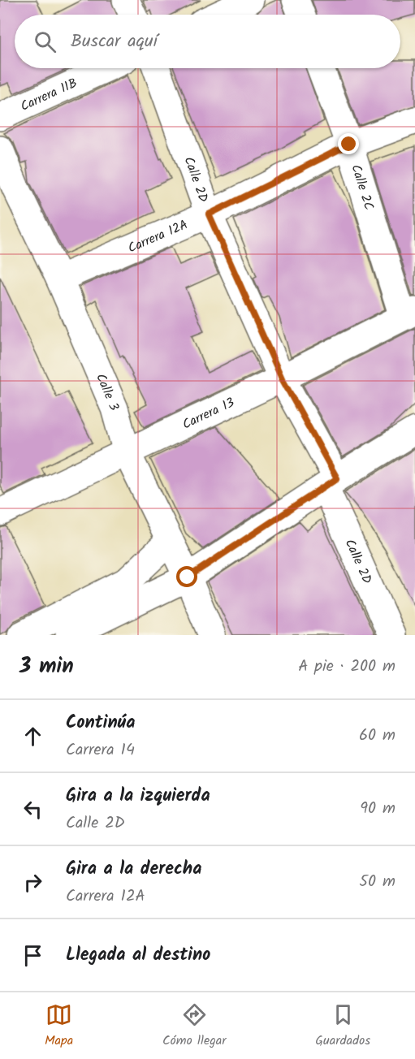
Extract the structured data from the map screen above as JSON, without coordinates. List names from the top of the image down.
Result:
{
  "streets": {
    "street": [
      "Carrera 11B",
      "Calle 2D",
      "Calle 2C",
      "Carrera 12A",
      "Calle 3",
      "Carrera 13"
    ]
  },
  "crossings": [
    ["Calle 2D", "Carrera 12A"],
    ["Calle 2D", "Carrera 13"],
    ["Calle 2C", "Carrera 12A"],
    ["Calle 2C", "Carrera 13"],
    ["Carrera 12A", "Calle 3"],
    ["Calle 3", "Carrera 13"]
  ],
  "page": {
    "search": "Buscar aquí",
    "heading": ["3 min", "A pie · 200 m"],
    "list": [
      ["Continúa", "Carrera 14", "60 m"],
      ["Gira a la izquierda", "Calle 2D", "90 m"],
      ["Gira a la derecha", "Carrera 12A", "50 m"],
      "Llegada al destino"
    ],
    "nav": ["Mapa", "Cómo llegar", "Guardados"]
  }
}
